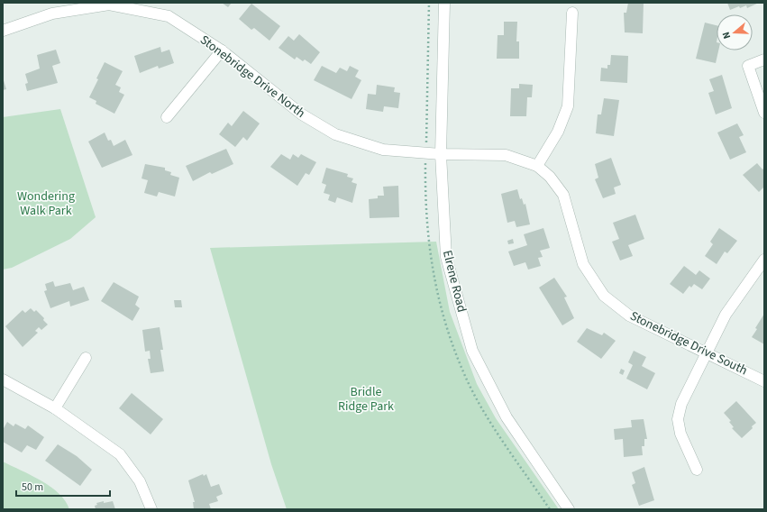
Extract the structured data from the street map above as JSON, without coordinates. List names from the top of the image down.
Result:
{
  "streets": {
    "street": ["Stonebridge Drive North", "Elrene Road", "Stonebridge Drive South"]
  },
  "crossings": [
    ["Stonebridge Drive North", "Elrene Road"],
    ["Stonebridge Drive North", "Stonebridge Drive South"],
    ["Elrene Road", "Stonebridge Drive South"]
  ],
  "parks": ["Wondering Walk Park", "Bridle Ridge Park"],
  "scale_bar": "50 m",
  "north": "left"
}
